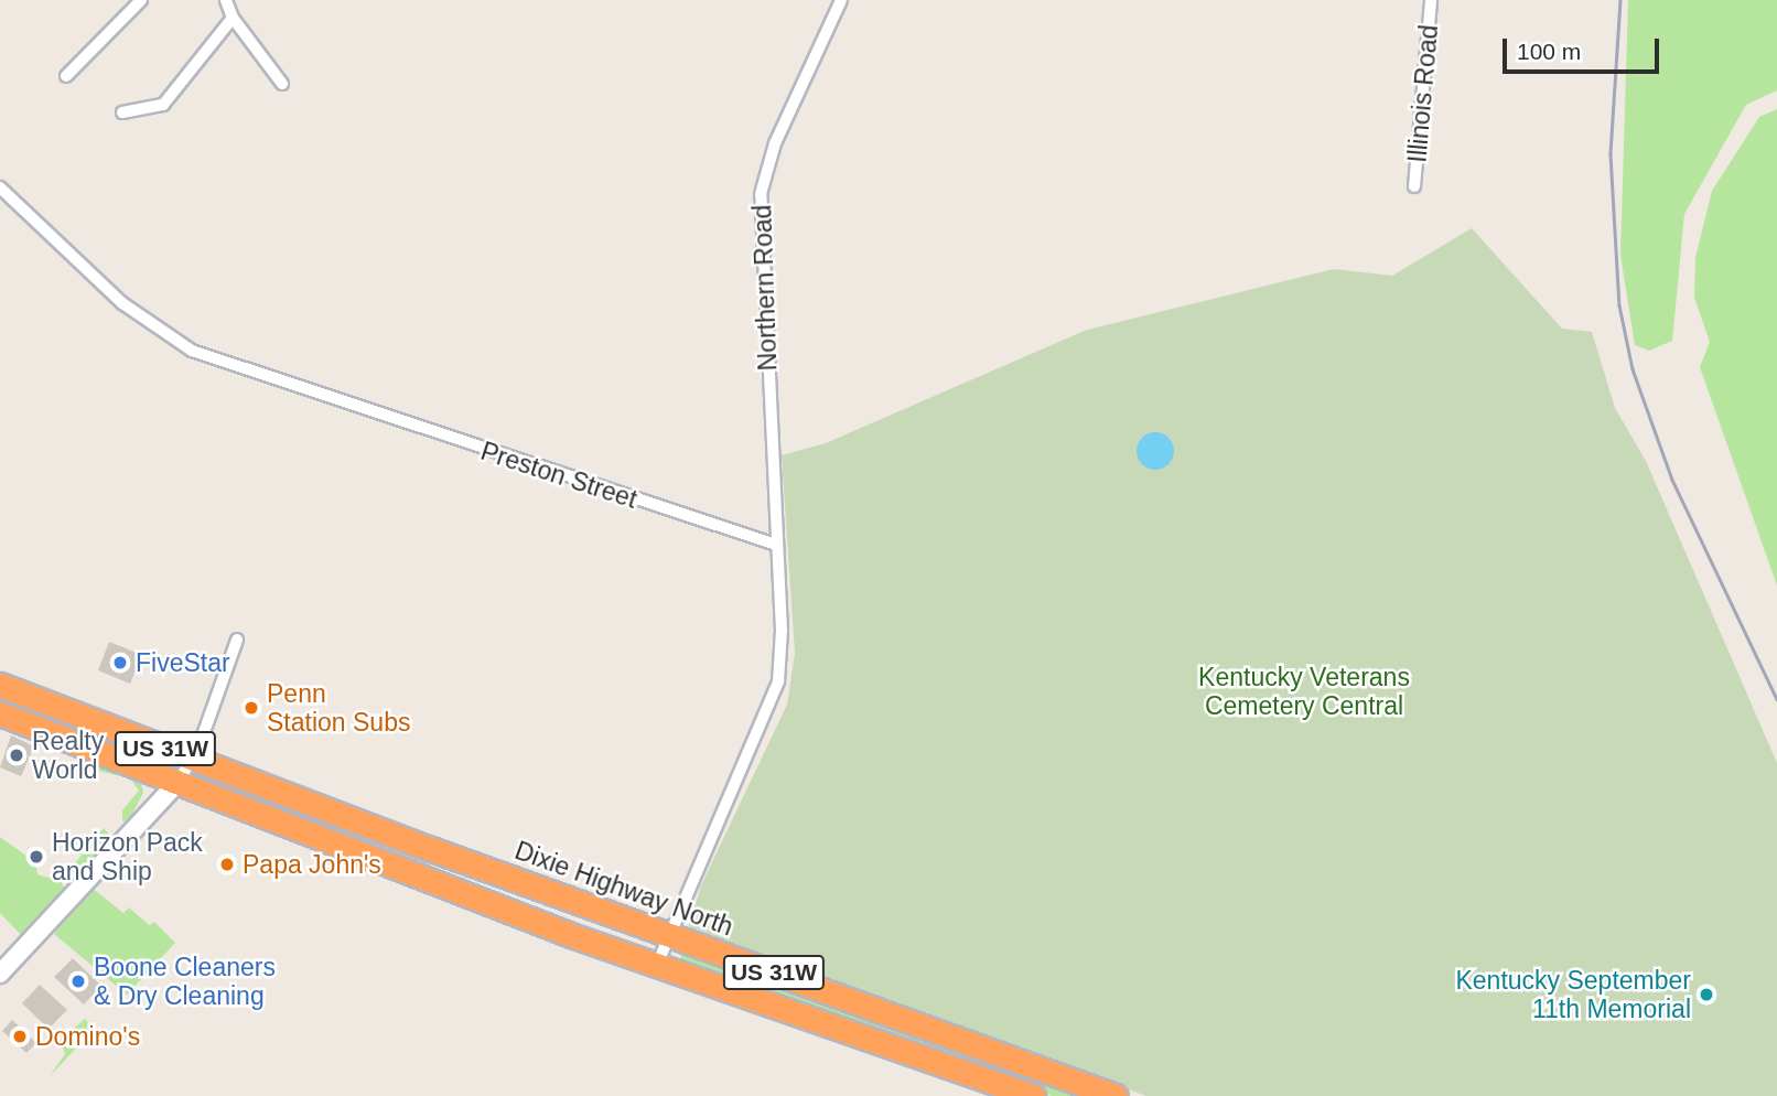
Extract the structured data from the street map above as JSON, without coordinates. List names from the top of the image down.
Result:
{
  "streets": {
    "highway": ["US 31W", "Dixie Highway North"],
    "street": ["Illinois Road", "Northern Road", "Preston Street"]
  },
  "crossings": [
    ["Northern Road", "Preston Street"],
    ["US 31W", "Dixie Highway North"]
  ],
  "parks": ["Kentucky Veterans Cemetery Central"],
  "places": [
    "FiveStar",
    "Penn Station Subs",
    "Realty World",
    "Horizon Pack and Ship",
    "Papa John's",
    "Boone Cleaners & Dry Cleaning",
    "Kentucky September 11th Memorial",
    "Domino's"
  ],
  "scale_bar": "100 m"
}
